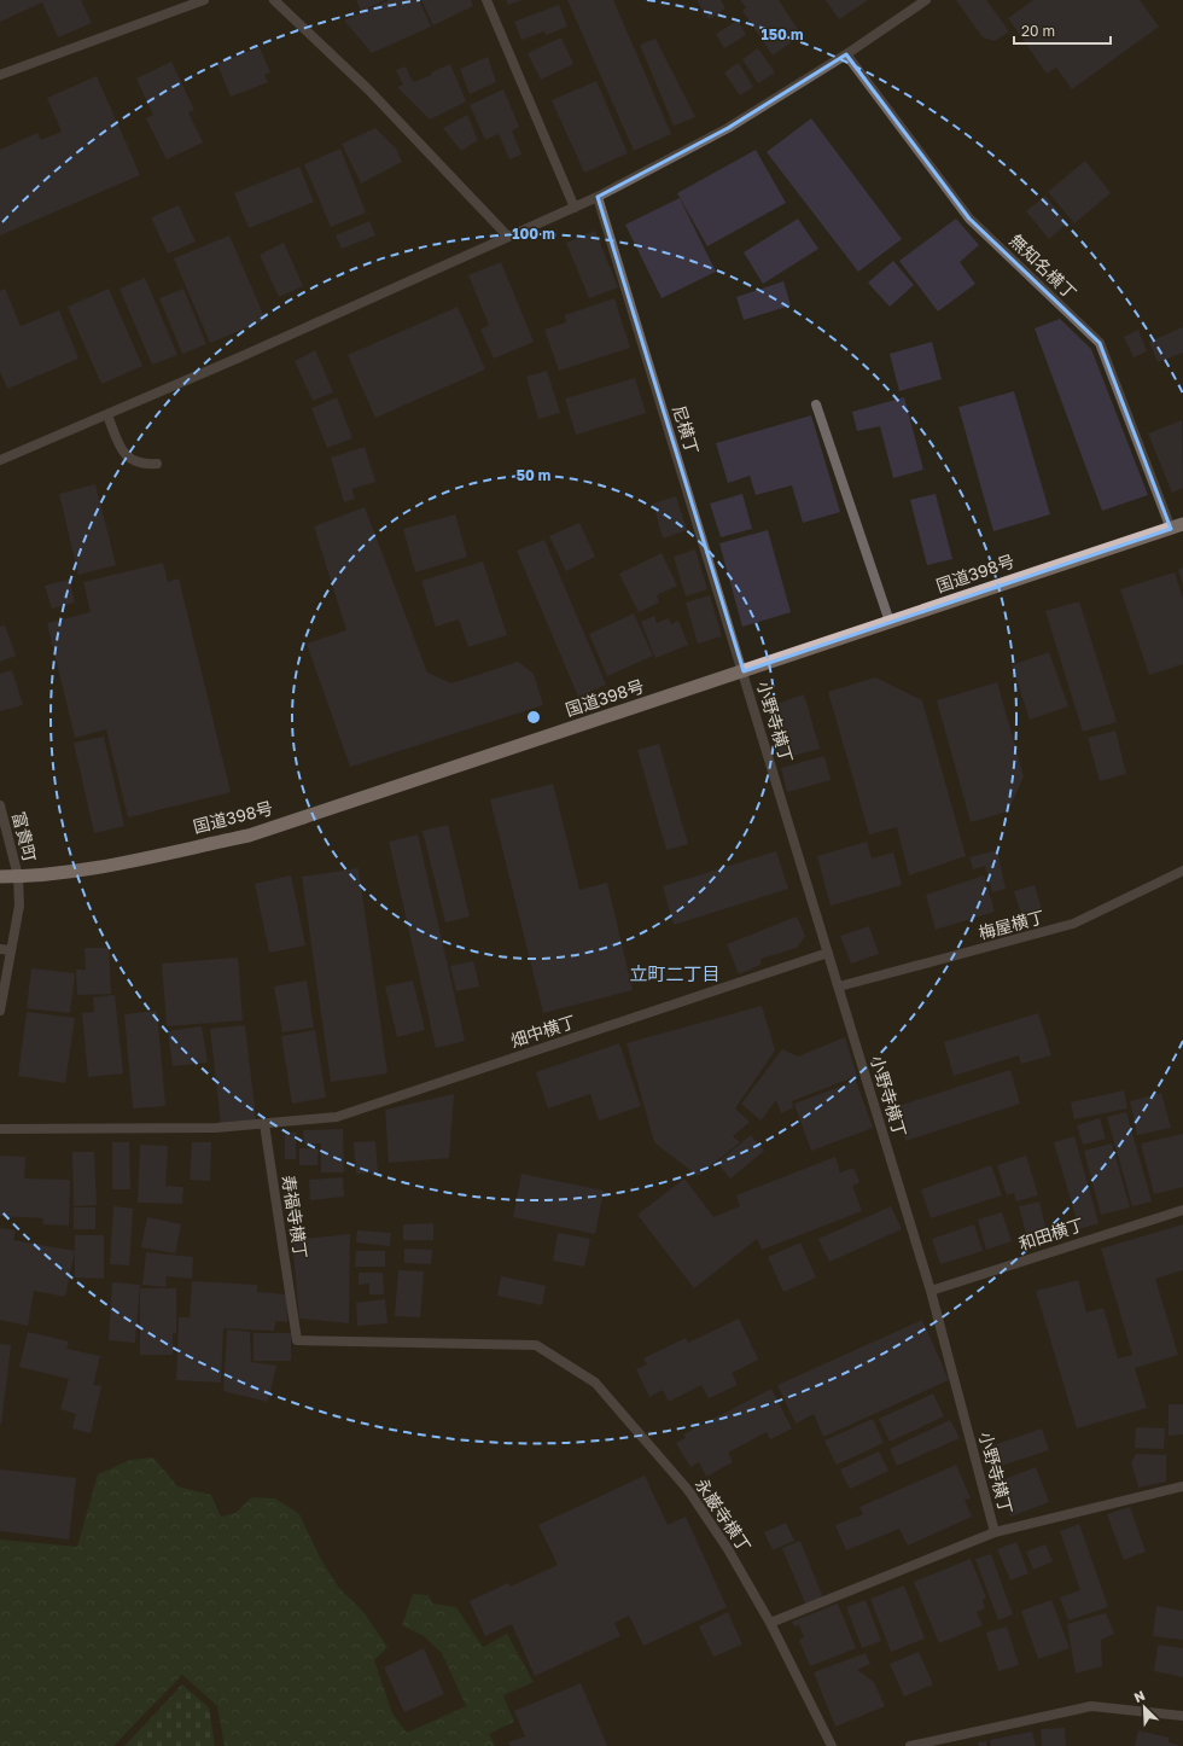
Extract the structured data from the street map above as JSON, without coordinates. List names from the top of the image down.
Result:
{
  "streets": {
    "highway": ["国道398号"],
    "street": [
      "無知名横丁",
      "尼横丁",
      "小野寺横丁",
      "富貴町",
      "梅屋横丁",
      "畑中横丁",
      "寿福寺横丁",
      "和田横丁",
      "永巌寺横丁"
    ]
  },
  "crossings": [
    ["無知名横丁", "国道398号"],
    ["尼横丁", "国道398号"],
    ["尼横丁", "小野寺横丁"],
    ["国道398号", "小野寺横丁"],
    ["国道398号", "富貴町"],
    ["小野寺横丁", "梅屋横丁"],
    ["小野寺横丁", "畑中横丁"],
    ["小野寺横丁", "和田横丁"],
    ["畑中横丁", "寿福寺横丁"],
    ["寿福寺横丁", "永巌寺横丁"]
  ],
  "districts": ["立町二丁目"],
  "scale_bar": "20 m",
  "north": "top left",
  "rings": ["150 m", "100 m", "50 m"]
}
